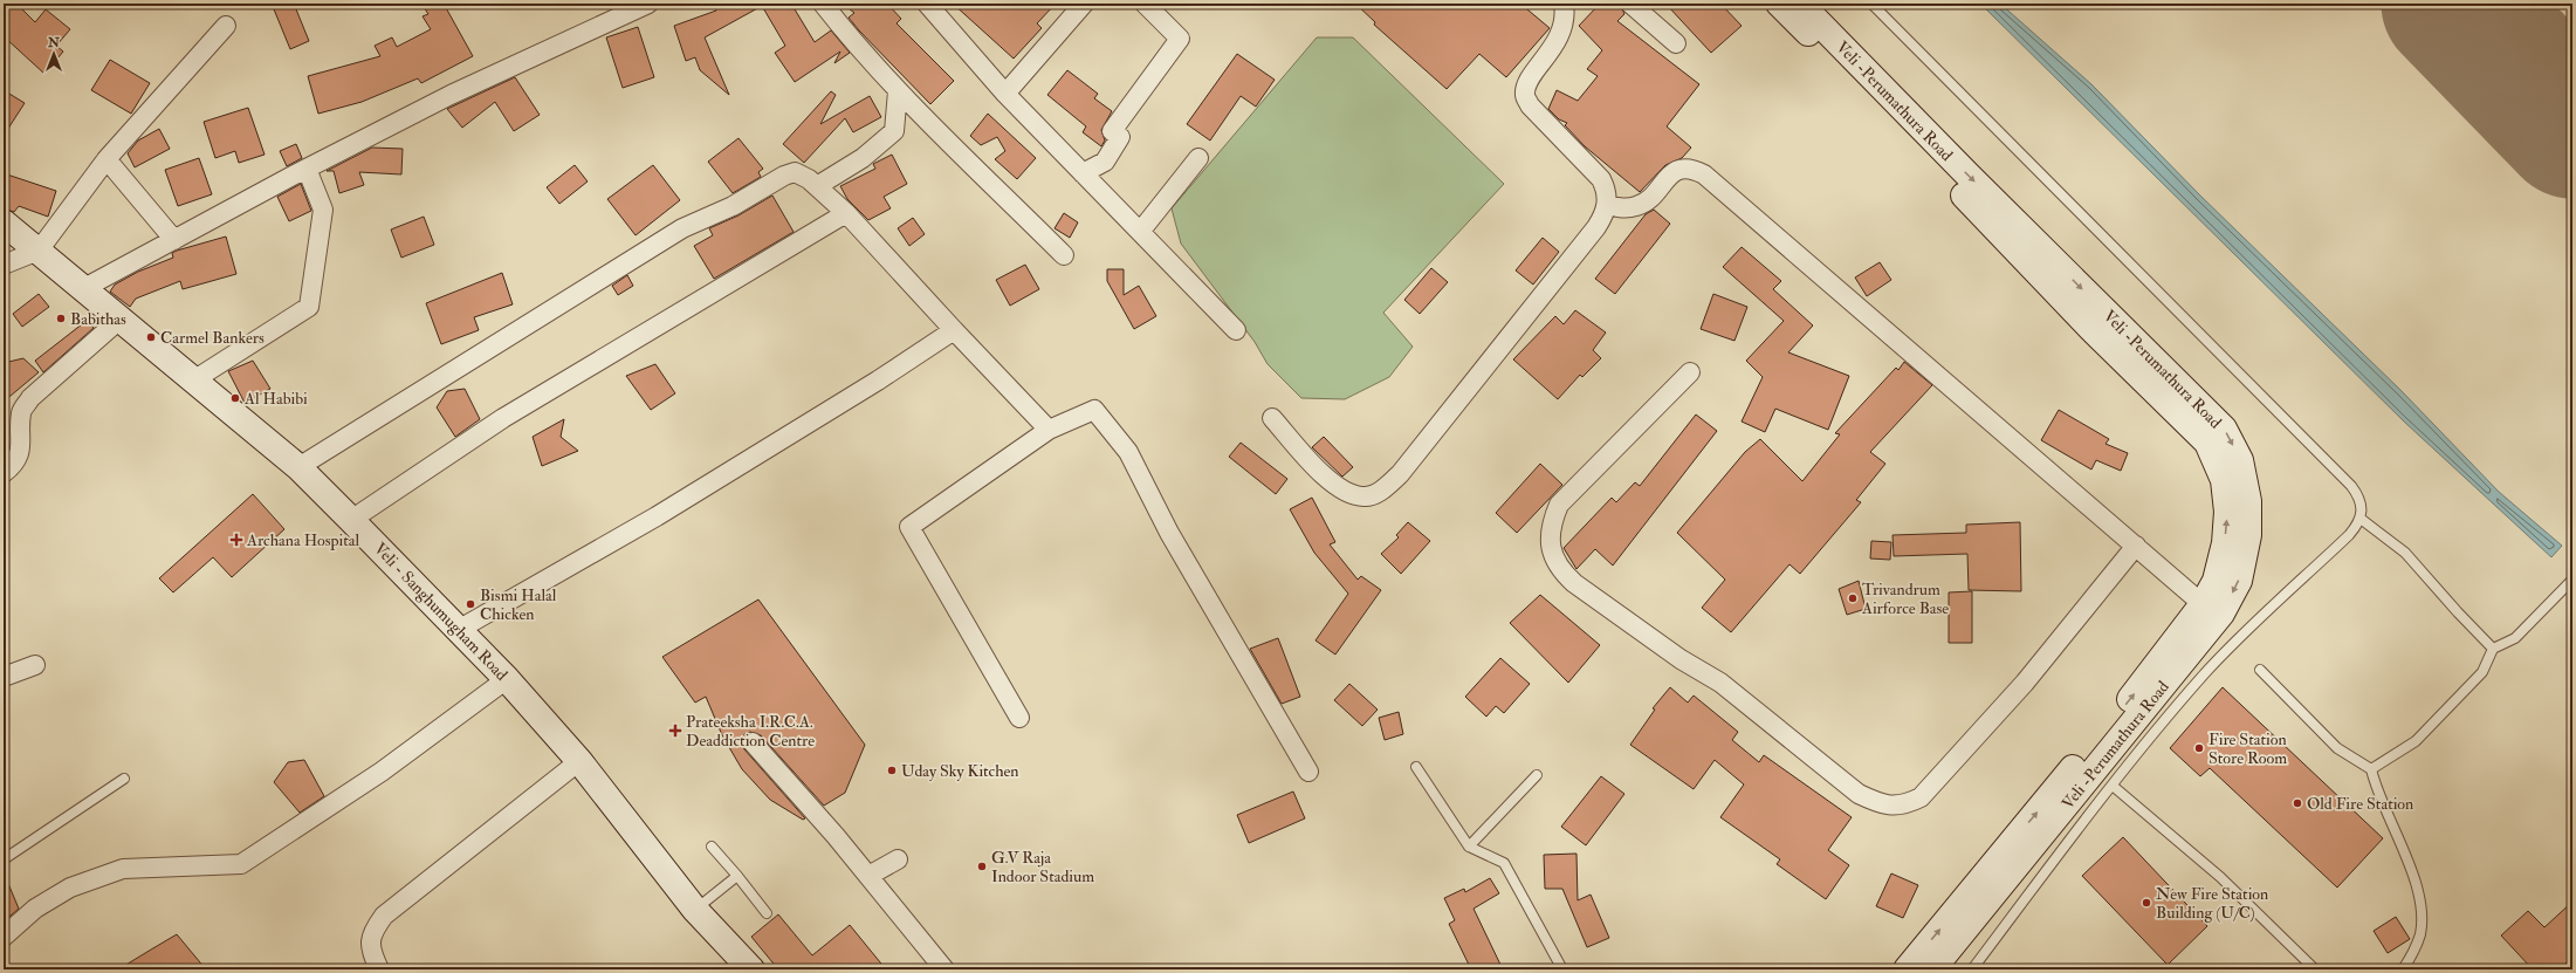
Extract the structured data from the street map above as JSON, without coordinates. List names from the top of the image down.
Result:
{
  "streets": {
    "main road": ["Veli -Perumathura Road", "Veli - Sanghumugham Road"]
  },
  "places": {
    "other": [
      "Babithas",
      "Carmel Bankers",
      "Al Habibi",
      "Trivandrum Airforce Base",
      "Bismi Halal Chicken",
      "Fire Station Store Room",
      "Uday Sky Kitchen",
      "Old Fire Station",
      "G.V Raja Indoor Stadium",
      "New Fire Station Building (U/C)"
    ],
    "health": ["Archana Hospital", "Prateeksha I.R.C.A. Deaddiction Centre"]
  },
  "north": "top"
}
